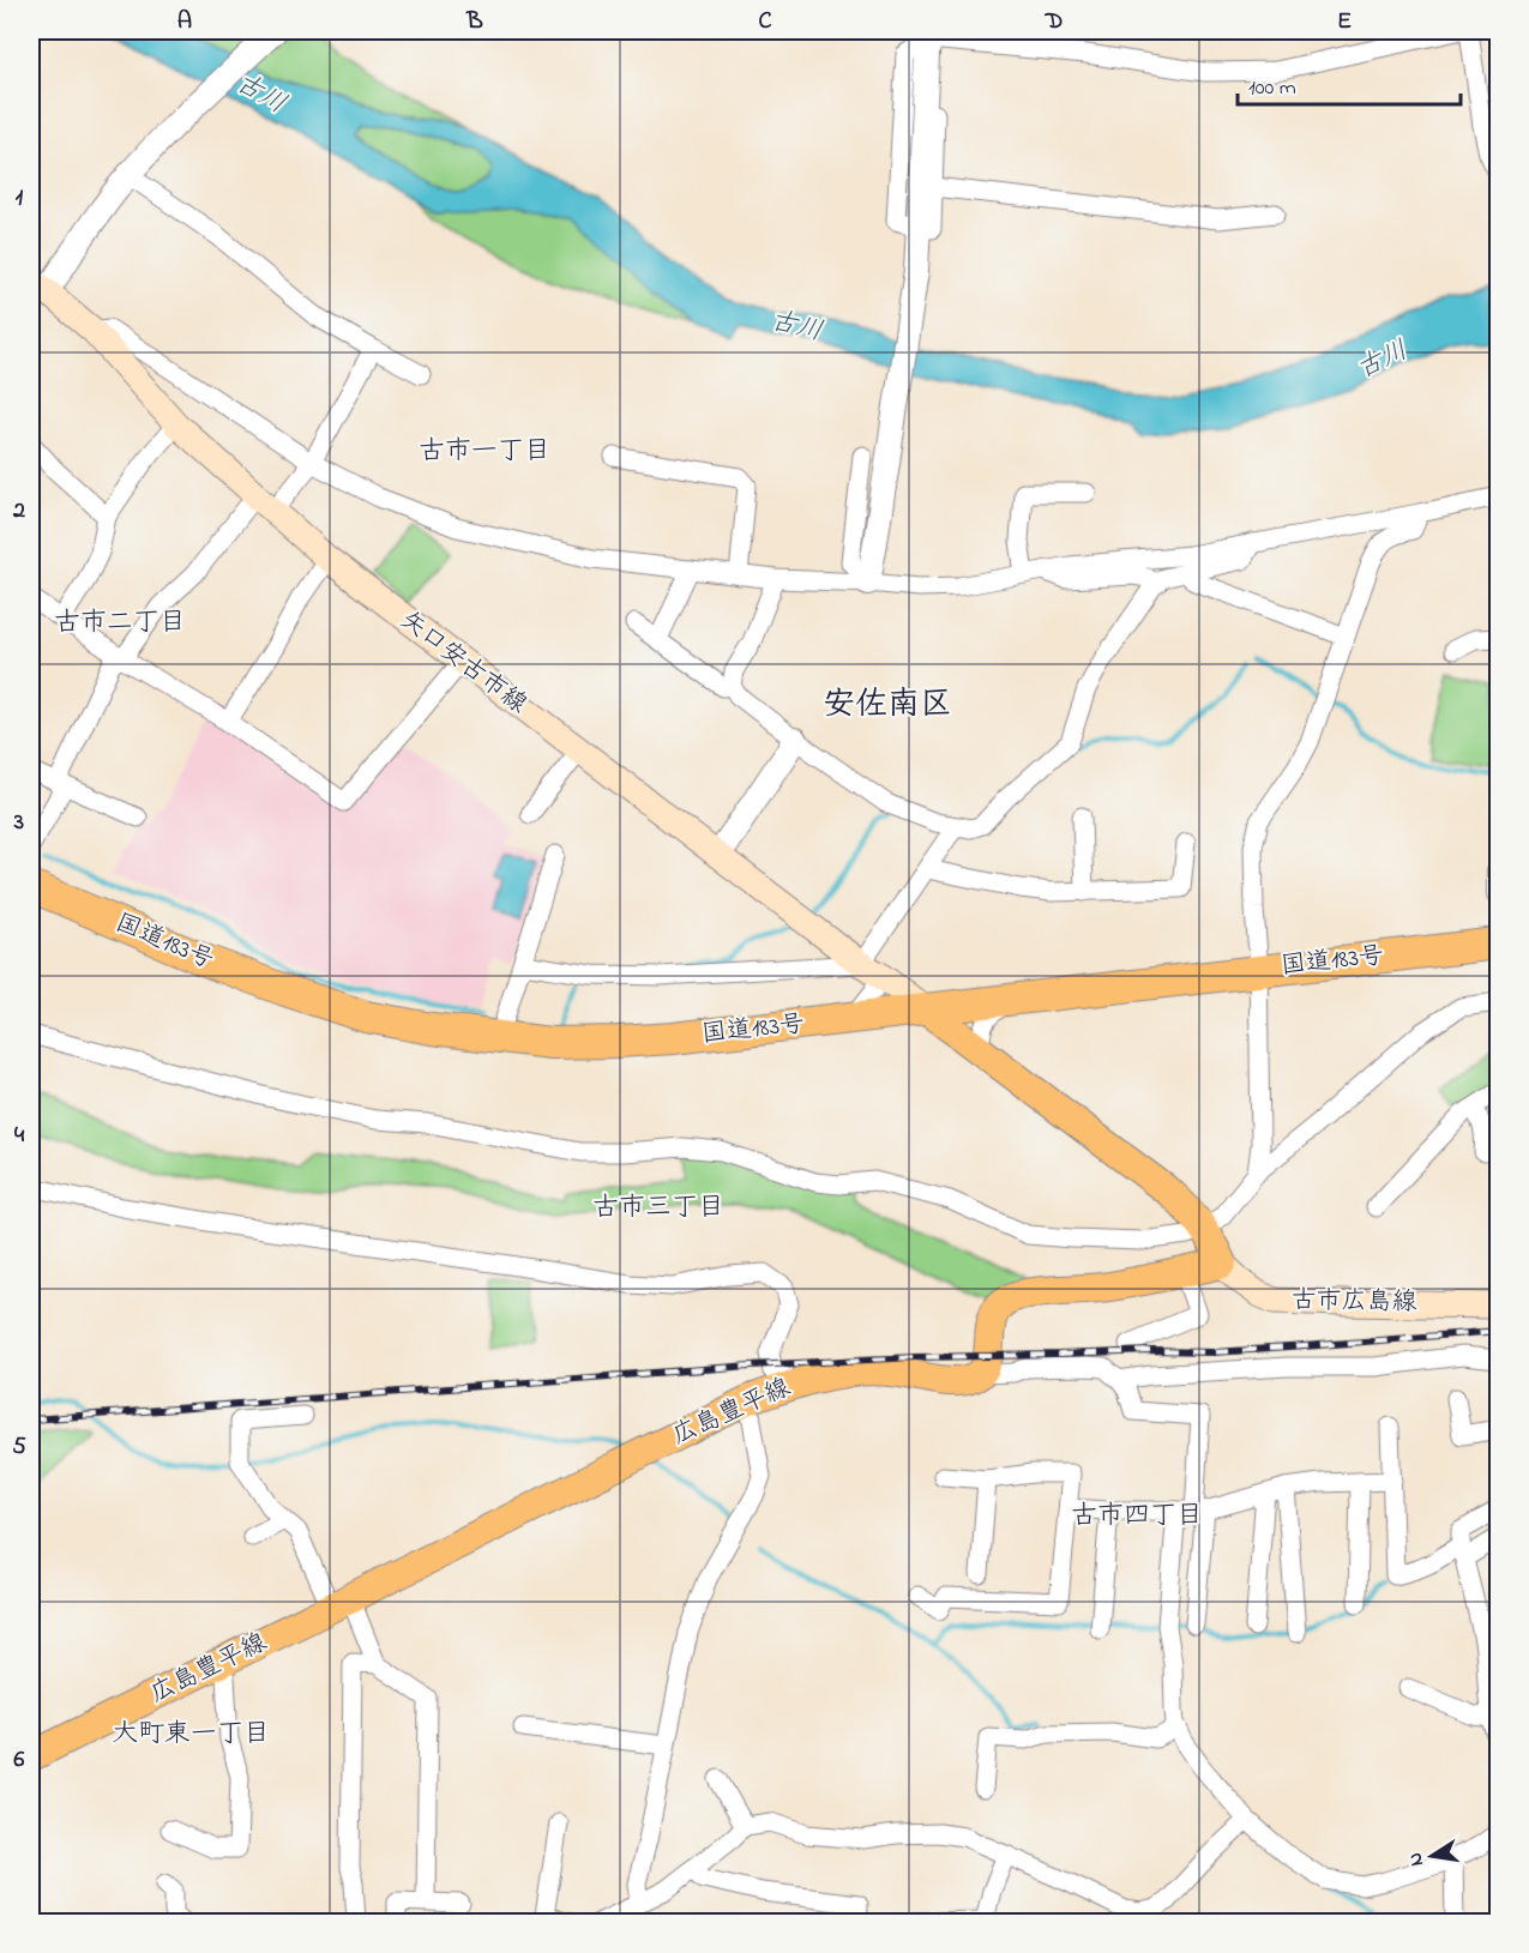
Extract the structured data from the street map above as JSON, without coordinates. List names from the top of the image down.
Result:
{
  "streets": {
    "highway": ["国道183号"],
    "main road": ["矢口安古市線", "古市広島線", "広島豊平線"]
  },
  "crossings": [
    ["矢口安古市線", "国道183号"]
  ],
  "districts": [
    "古市一丁目",
    "古市二丁目",
    "安佐南区",
    "古市三丁目",
    "古市四丁目",
    "大町東一丁目"
  ],
  "water": ["古川"],
  "scale_bar": "100 m",
  "north": "left",
  "grid": {
    "columns": [
      "A",
      "B",
      "C",
      "D",
      "E"
    ],
    "rows": [
      "1",
      "2",
      "3",
      "4",
      "5",
      "6"
    ]
  }
}
